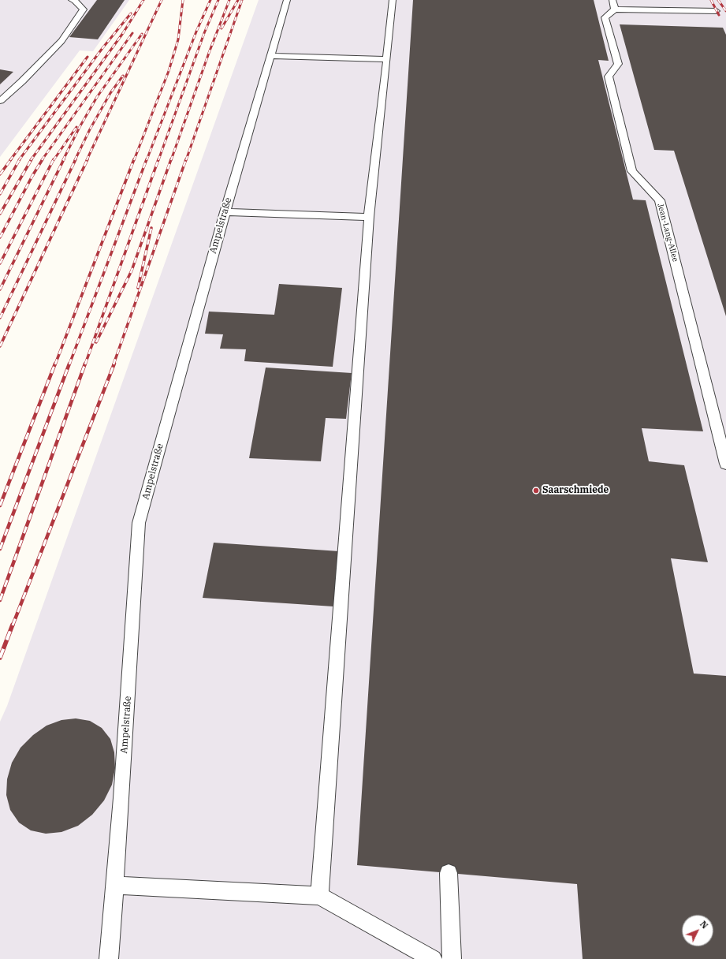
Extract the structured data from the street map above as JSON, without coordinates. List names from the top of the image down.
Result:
{
  "streets": {
    "lane": ["Ampelstraße", "Jean-Lang-Allee"]
  },
  "places": ["Saarschmiede"],
  "north": "top right"
}
